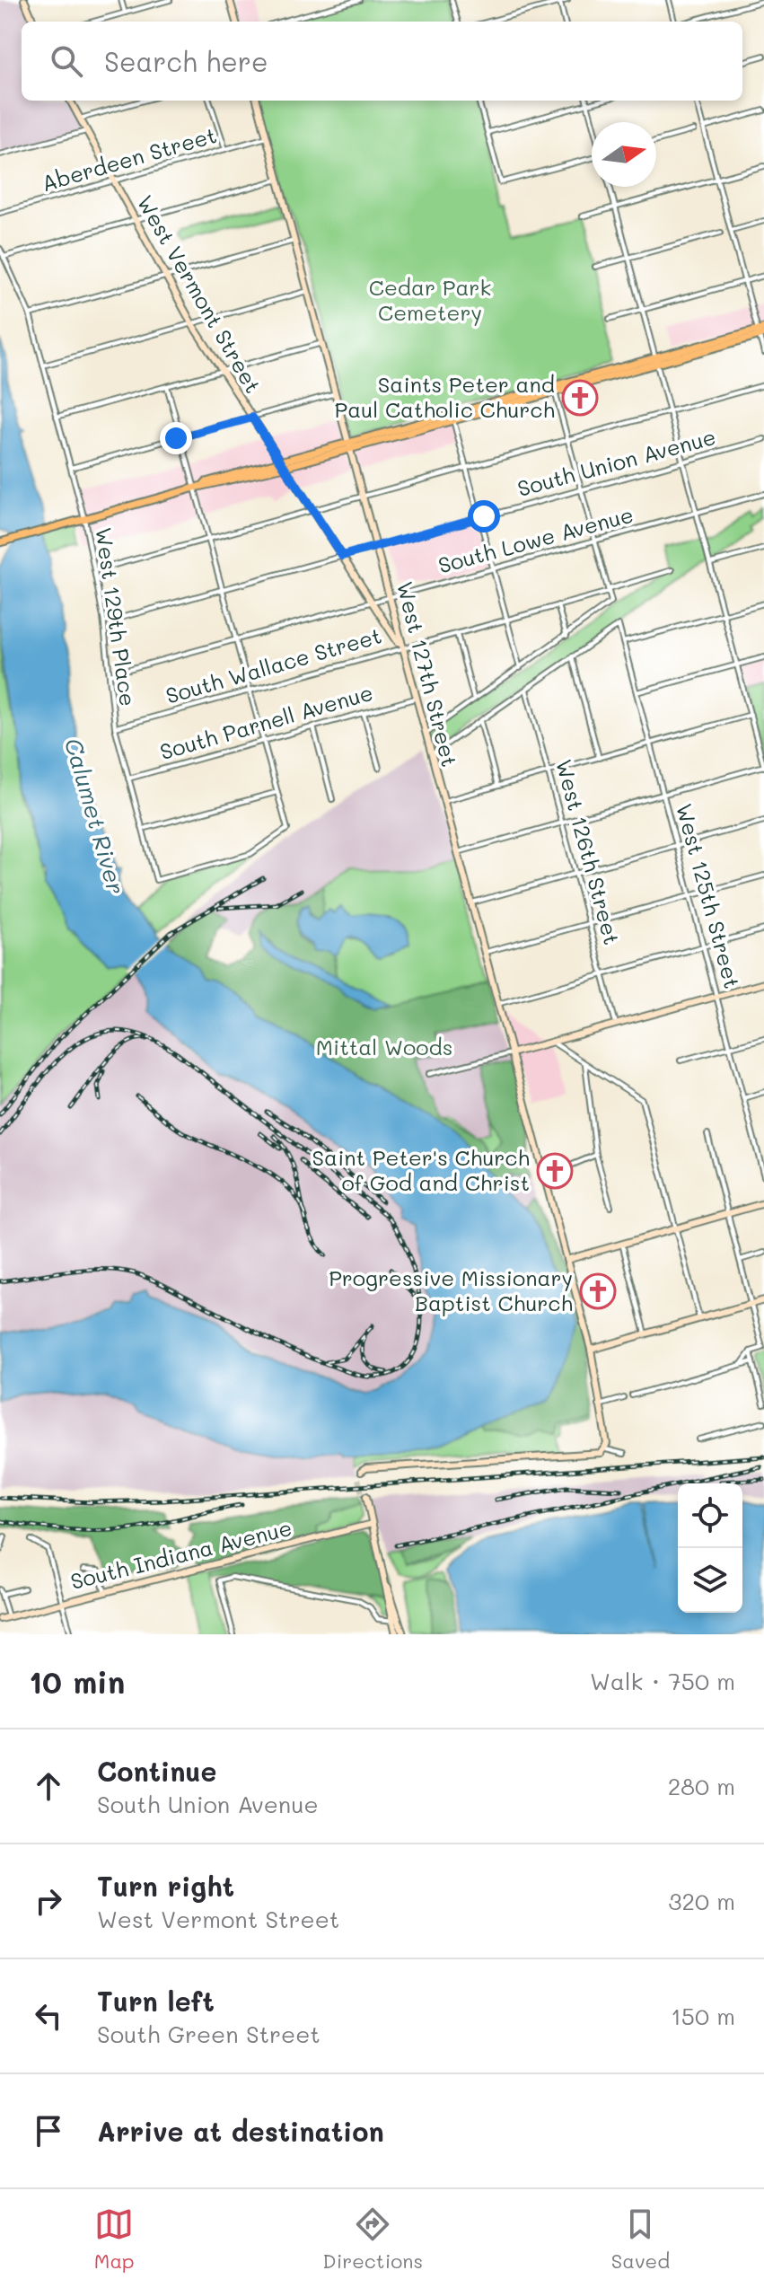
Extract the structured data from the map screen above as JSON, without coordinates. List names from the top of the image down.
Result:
{
  "streets": {
    "main road": ["West Vermont Street", "West 127th Street", "South Indiana Avenue"],
    "street": [
      "Aberdeen Street",
      "South Union Avenue",
      "South Lowe Avenue",
      "West 129th Place",
      "South Wallace Street",
      "South Parnell Avenue",
      "West 126th Street",
      "West 125th Street"
    ]
  },
  "crossings": [
    ["Aberdeen Street", "West Vermont Street"],
    ["Aberdeen Street", "West 127th Street"],
    ["West Vermont Street", "South Union Avenue"],
    ["West Vermont Street", "South Lowe Avenue"],
    ["West Vermont Street", "South Wallace Street"],
    ["West Vermont Street", "West 127th Street"],
    ["South Union Avenue", "West 129th Place"],
    ["South Union Avenue", "West 127th Street"],
    ["South Lowe Avenue", "West 129th Place"],
    ["South Lowe Avenue", "West 127th Street"],
    ["West 129th Place", "South Wallace Street"],
    ["West 129th Place", "South Parnell Avenue"],
    ["South Wallace Street", "West 127th Street"],
    ["West 127th Street", "South Parnell Avenue"]
  ],
  "water": ["Calumet River"],
  "parks": ["Cedar Park Cemetery", "Mittal Woods"],
  "places": {
    "church": ["Saints Peter and Paul Catholic Church", "Saint Peter's Church of God and Christ", "Progressive Missionary Baptist Church"]
  },
  "north": "right",
  "page": {
    "search": "Search here",
    "heading": ["10 min", "Walk · 750 m"],
    "list": [
      ["Continue", "South Union Avenue", "280 m"],
      ["Turn right", "West Vermont Street", "320 m"],
      ["Turn left", "South Green Street", "150 m"],
      "Arrive at destination"
    ],
    "nav": ["Map", "Directions", "Saved"]
  }
}
